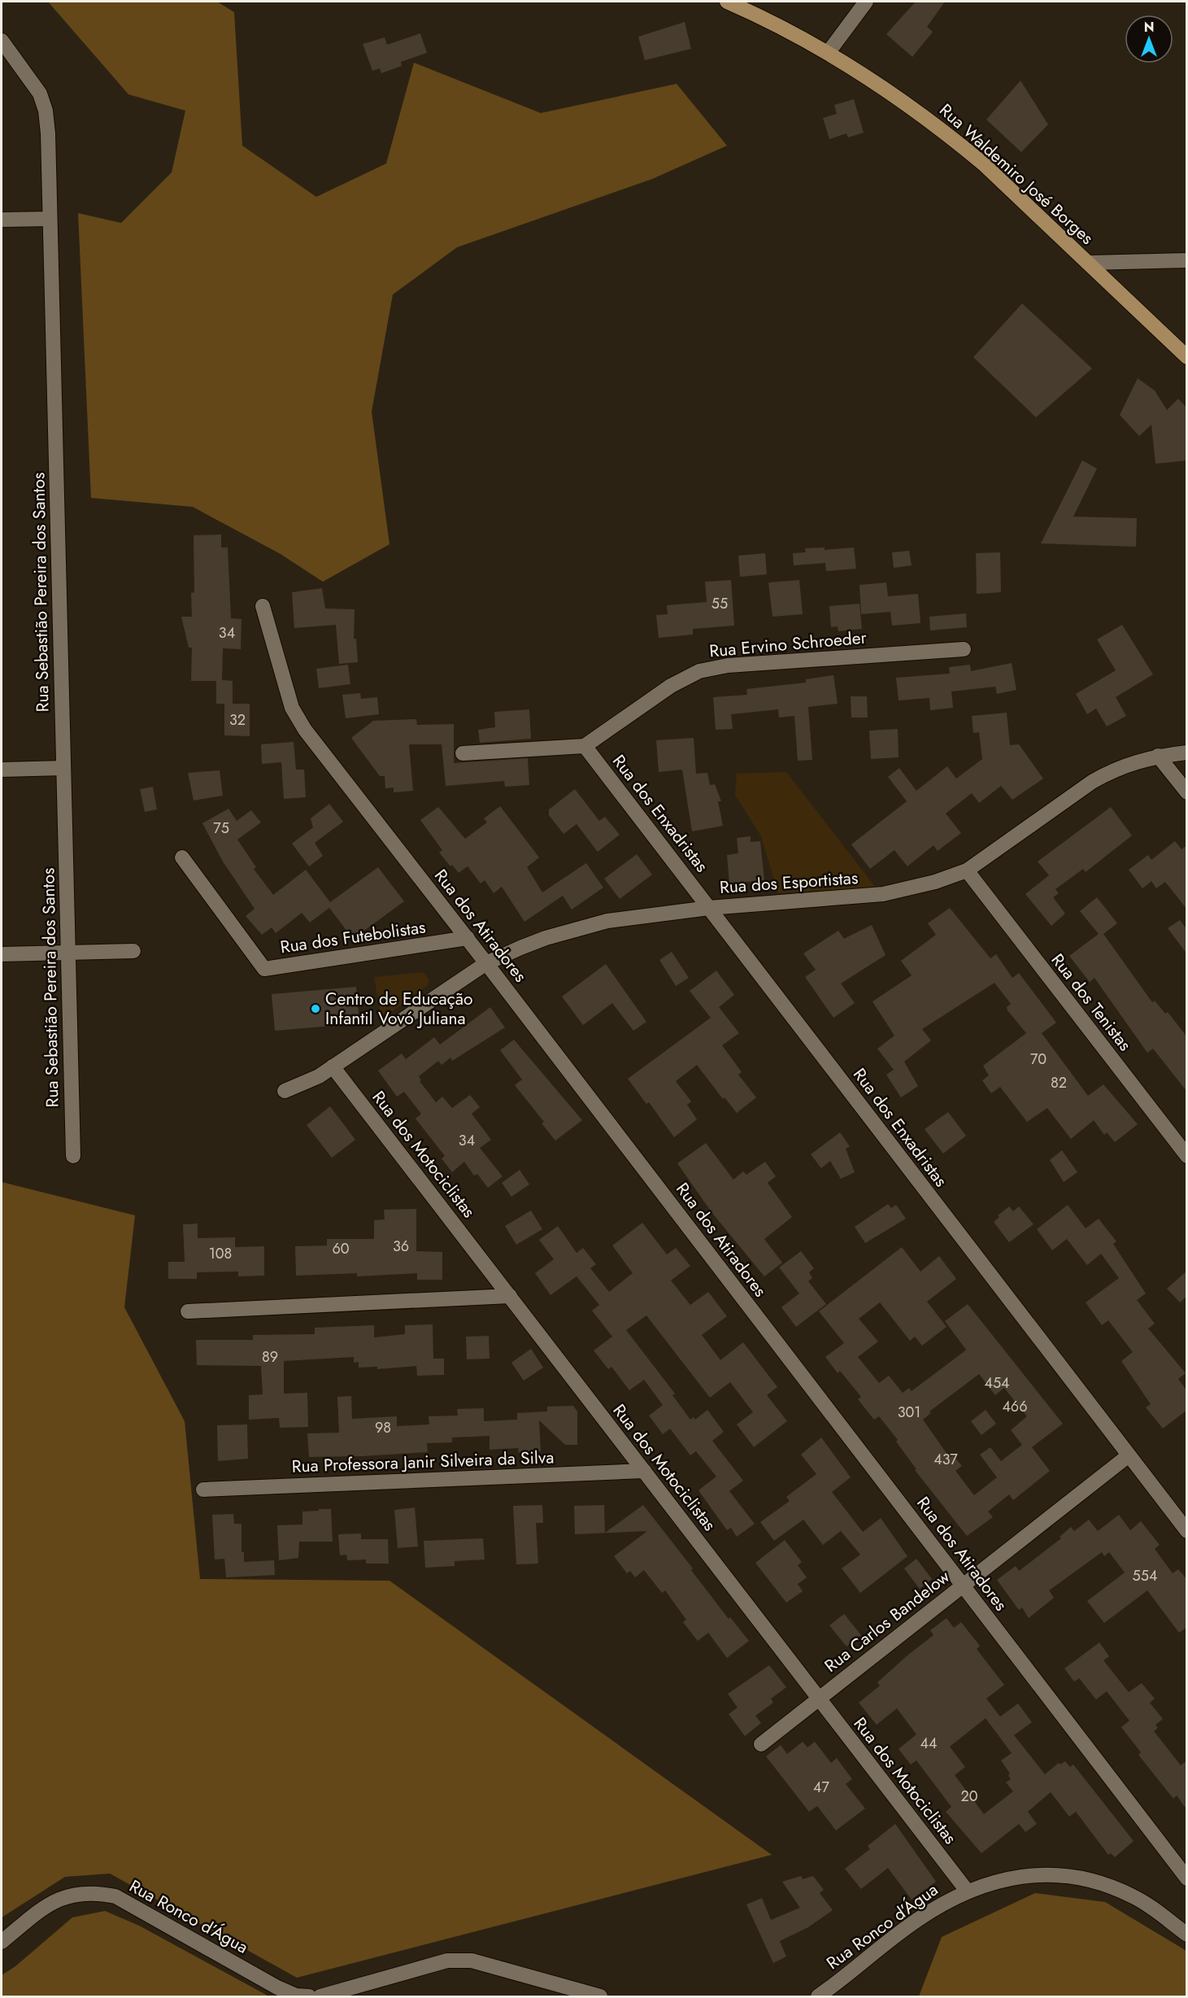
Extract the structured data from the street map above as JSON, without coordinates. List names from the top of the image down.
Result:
{
  "streets": {
    "main road": ["Rua Waldemiro José Borges"],
    "street": [
      "Rua Sebastião Pereira dos Santos",
      "Rua Ervino Schroeder",
      "Rua dos Enxadristas",
      "Rua dos Esportistas",
      "Rua dos Atiradores",
      "Rua dos Futebolistas",
      "Rua dos Tenistas",
      "Rua dos Motociclistas",
      "Rua Professora Janir Silveira da Silva",
      "Rua Carlos Bandelow",
      "Rua Ronco d’Água"
    ]
  },
  "crossings": [
    ["Rua Ervino Schroeder", "Rua dos Enxadristas"],
    ["Rua dos Enxadristas", "Rua dos Esportistas"],
    ["Rua dos Enxadristas", "Rua Carlos Bandelow"],
    ["Rua dos Esportistas", "Rua dos Atiradores"],
    ["Rua dos Esportistas", "Rua dos Tenistas"],
    ["Rua dos Esportistas", "Rua dos Motociclistas"],
    ["Rua dos Atiradores", "Rua dos Futebolistas"],
    ["Rua dos Atiradores", "Rua Carlos Bandelow"],
    ["Rua dos Motociclistas", "Rua Professora Janir Silveira da Silva"],
    ["Rua dos Motociclistas", "Rua Carlos Bandelow"],
    ["Rua dos Motociclistas", "Rua Ronco d’Água"]
  ],
  "places": ["Centro de Educação Infantil Vovó Juliana"],
  "house_numbers": [
    "55",
    "34",
    "32",
    "75",
    "70",
    "82",
    "34",
    "36",
    "60",
    "108",
    "89",
    "454",
    "466",
    "301",
    "98",
    "437",
    "554",
    "44",
    "47",
    "20"
  ],
  "north": "top"
}
